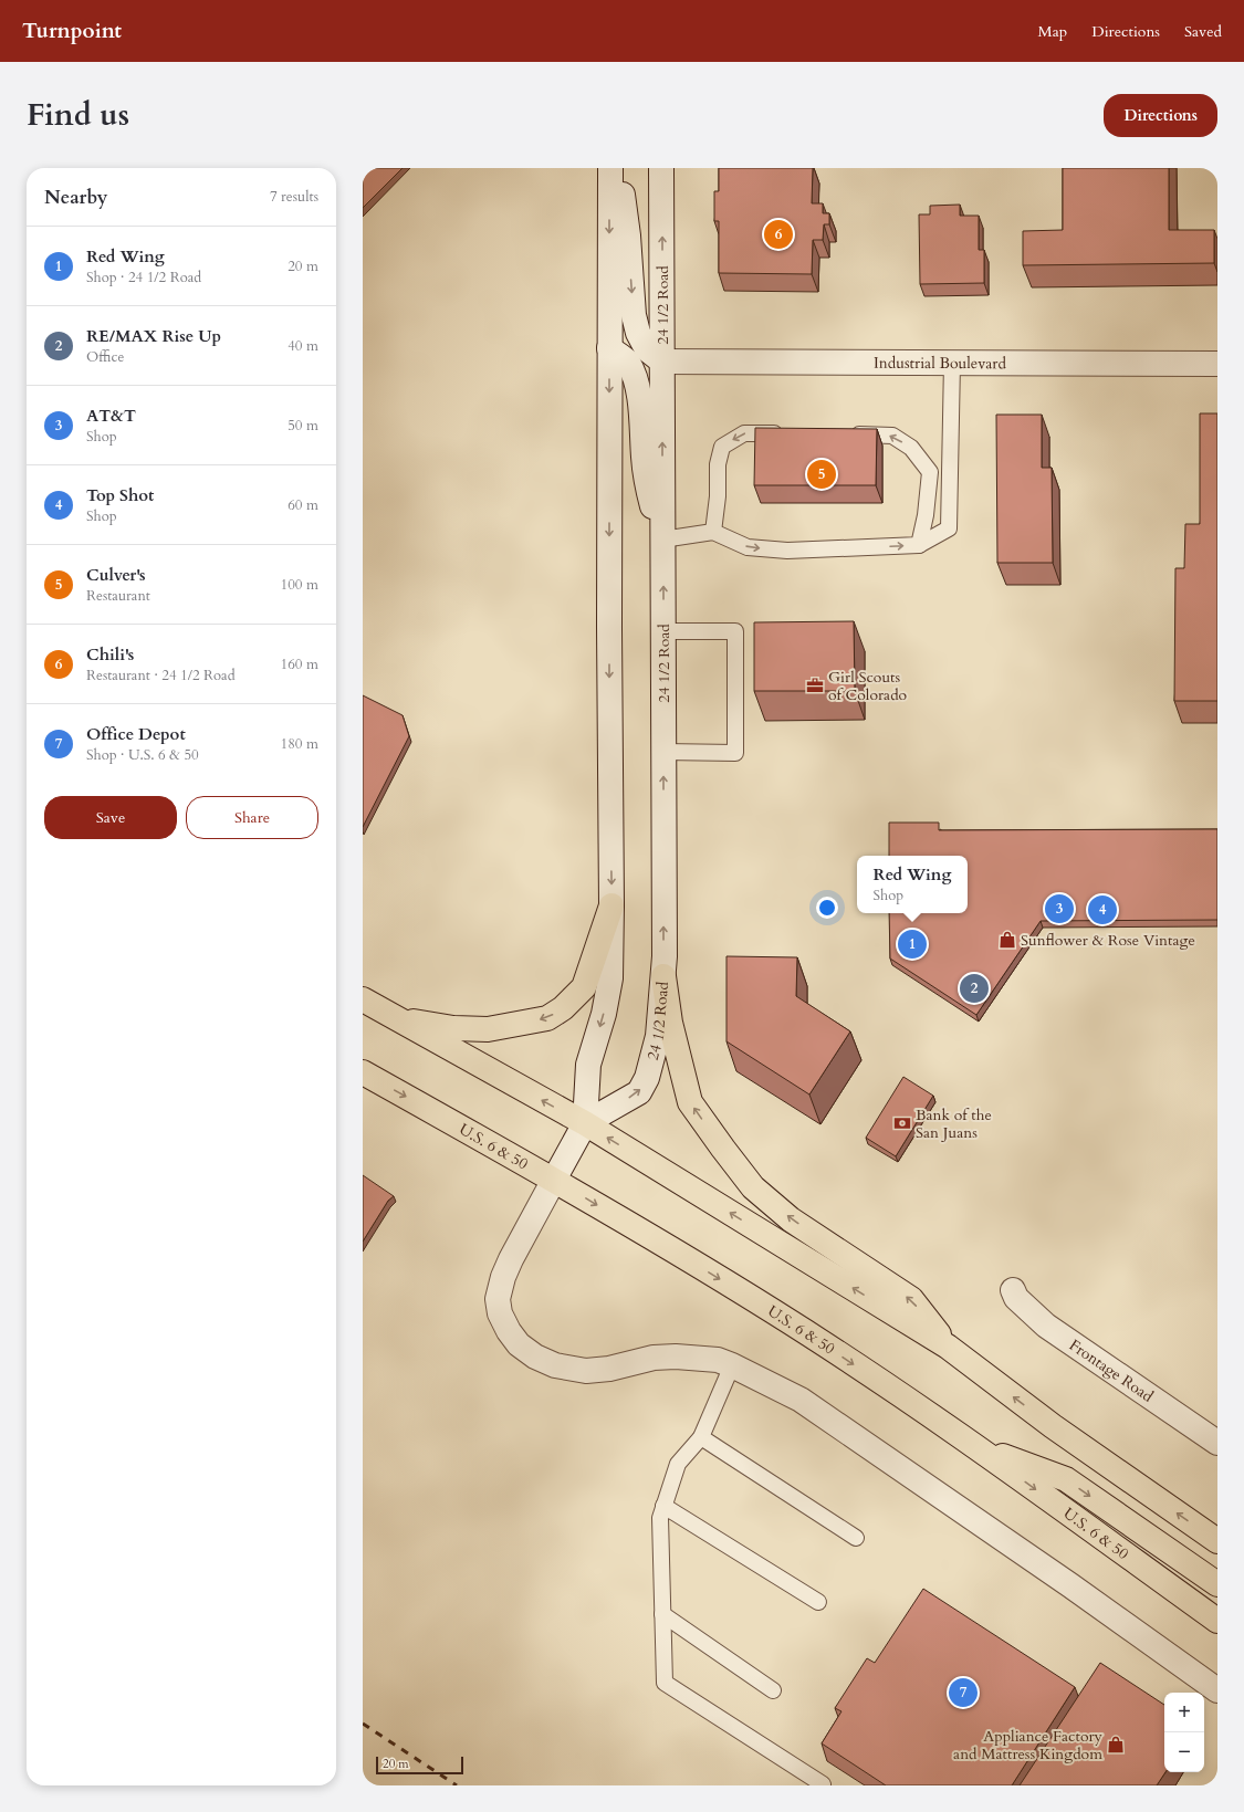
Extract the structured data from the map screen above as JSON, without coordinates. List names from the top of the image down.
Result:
{
  "streets": {
    "highway": ["U.S. 6 & 50"],
    "main road": ["24 1/2 Road", "Industrial Boulevard", "Frontage Road"]
  },
  "crossings": [
    ["24 1/2 Road", "Industrial Boulevard"]
  ],
  "places": {
    "office": ["Girl Scouts of Colorado"],
    "shop": ["Sunflower & Rose Vintage", "Appliance Factory and Mattress Kingdom"],
    "bank": ["Bank of the San Juans"]
  },
  "scale_bar": "20 m",
  "page": {
    "header": "Turnpoint",
    "nav": ["Map", "Directions", "Saved"],
    "title": "Find us",
    "buttons": [
      "Directions",
      ["Save", "Share"]
    ],
    "heading": ["Nearby", "7 results"],
    "pins": [
      "6",
      "5",
      "3",
      "4",
      "1",
      "2",
      "7"
    ],
    "list": [
      {
        "mark": "1",
        "name": "Red Wing",
        "note": "Shop · 24 1/2 Road",
        "value": "20 m"
      },
      {
        "mark": "2",
        "name": "RE/MAX Rise Up",
        "note": "Office",
        "value": "40 m"
      },
      {
        "mark": "3",
        "name": "AT&T",
        "note": "Shop",
        "value": "50 m"
      },
      {
        "mark": "4",
        "name": "Top Shot",
        "note": "Shop",
        "value": "60 m"
      },
      {
        "mark": "5",
        "name": "Culver's",
        "note": "Restaurant",
        "value": "100 m"
      },
      {
        "mark": "6",
        "name": "Chili's",
        "note": "Restaurant · 24 1/2 Road",
        "value": "160 m"
      },
      {
        "mark": "7",
        "name": "Office Depot",
        "note": "Shop · U.S. 6 & 50",
        "value": "180 m"
      }
    ],
    "popup": ["Red Wing", "Shop"],
    "map_buttons": ["+", "−"],
    "scale": "20 m"
  }
}
